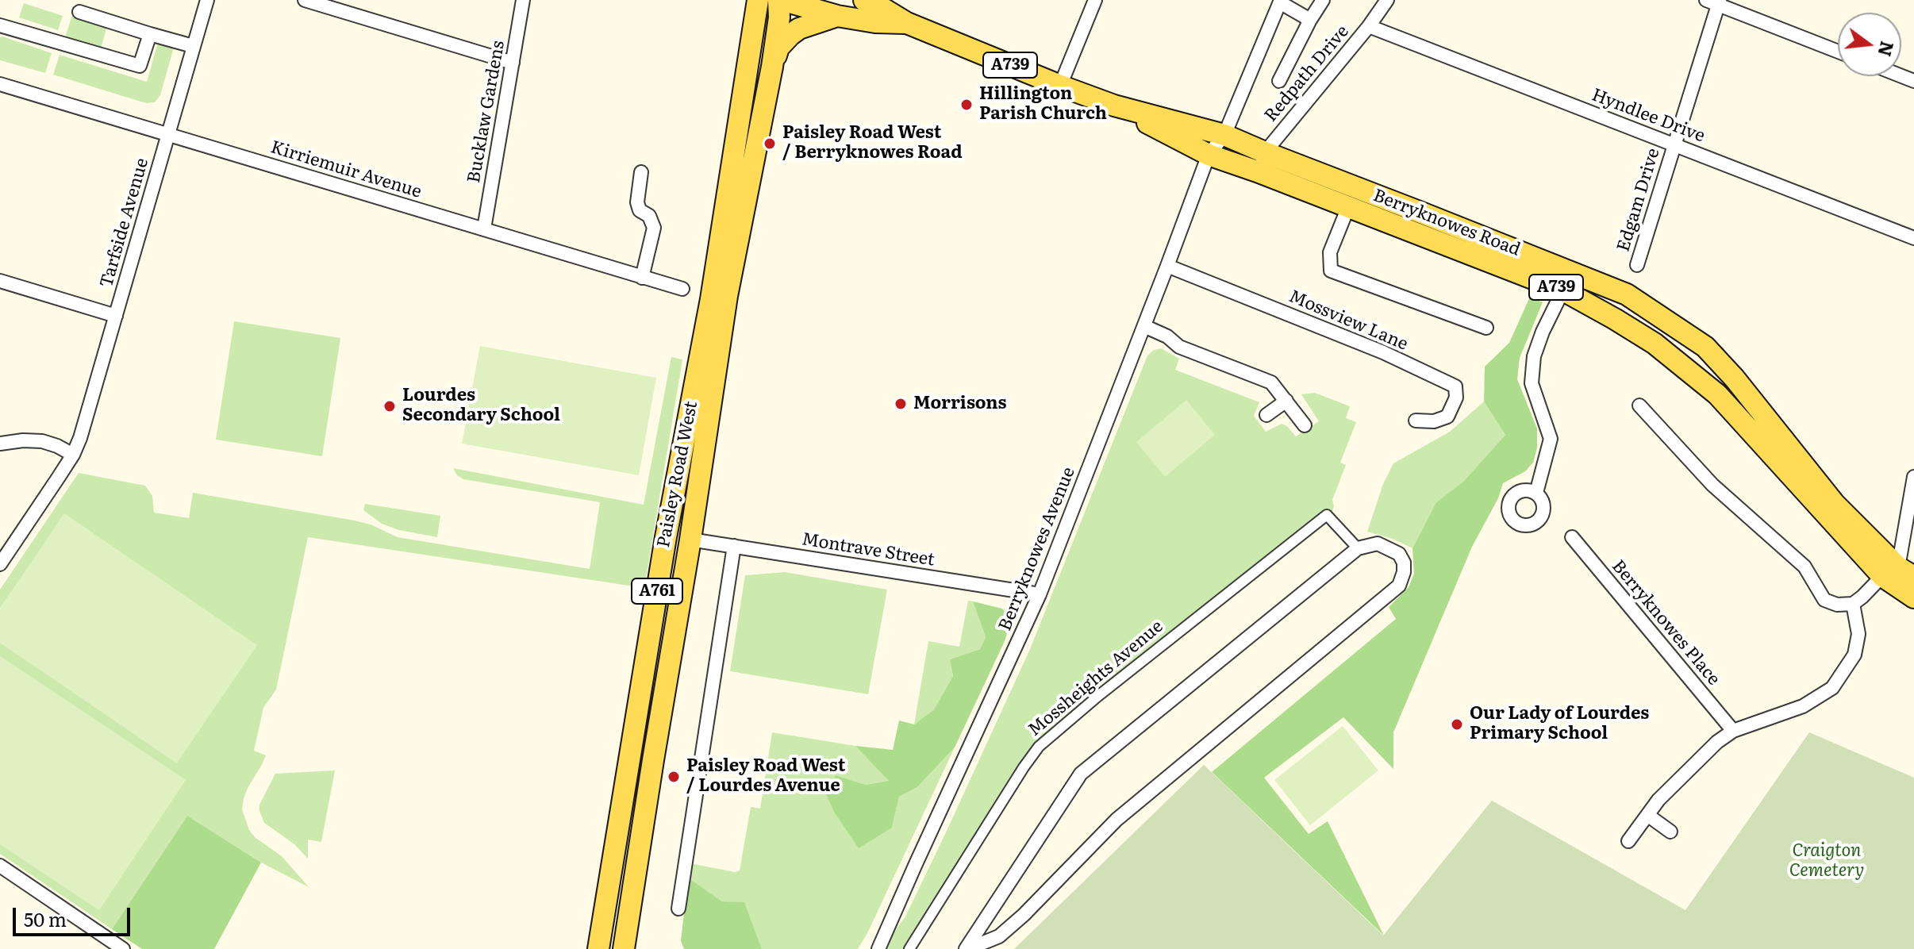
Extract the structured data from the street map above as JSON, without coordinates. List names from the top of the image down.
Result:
{
  "streets": {
    "main road": [
      "A739",
      "Berryknowes Road",
      "Paisley Road West",
      "A761"
    ],
    "street": [
      "Redpath Drive",
      "Bucklaw Gardens",
      "Hyndlee Drive",
      "Kirriemuir Avenue",
      "Edgam Drive",
      "Tarfside Avenue",
      "Mossview Lane",
      "Berryknowes Avenue",
      "Montrave Street",
      "Berryknowes Place",
      "Mossheights Avenue"
    ]
  },
  "crossings": [
    ["Redpath Drive", "Hyndlee Drive"],
    ["Redpath Drive", "Berryknowes Road"],
    ["Bucklaw Gardens", "Kirriemuir Avenue"],
    ["Hyndlee Drive", "Edgam Drive"],
    ["Kirriemuir Avenue", "Tarfside Avenue"],
    ["Berryknowes Road", "Paisley Road West"],
    ["Berryknowes Road", "Berryknowes Avenue"],
    ["Mossview Lane", "Berryknowes Avenue"],
    ["Paisley Road West", "Montrave Street"],
    ["Berryknowes Avenue", "Montrave Street"]
  ],
  "parks": ["Craigton Cemetery"],
  "places": [
    "Hillington Parish Church",
    "Paisley Road West / Berryknowes Road",
    "Morrisons",
    "Lourdes Secondary School",
    "Our Lady of Lourdes Primary School",
    "Paisley Road West / Lourdes Avenue"
  ],
  "scale_bar": "50 m",
  "north": "right"
}
